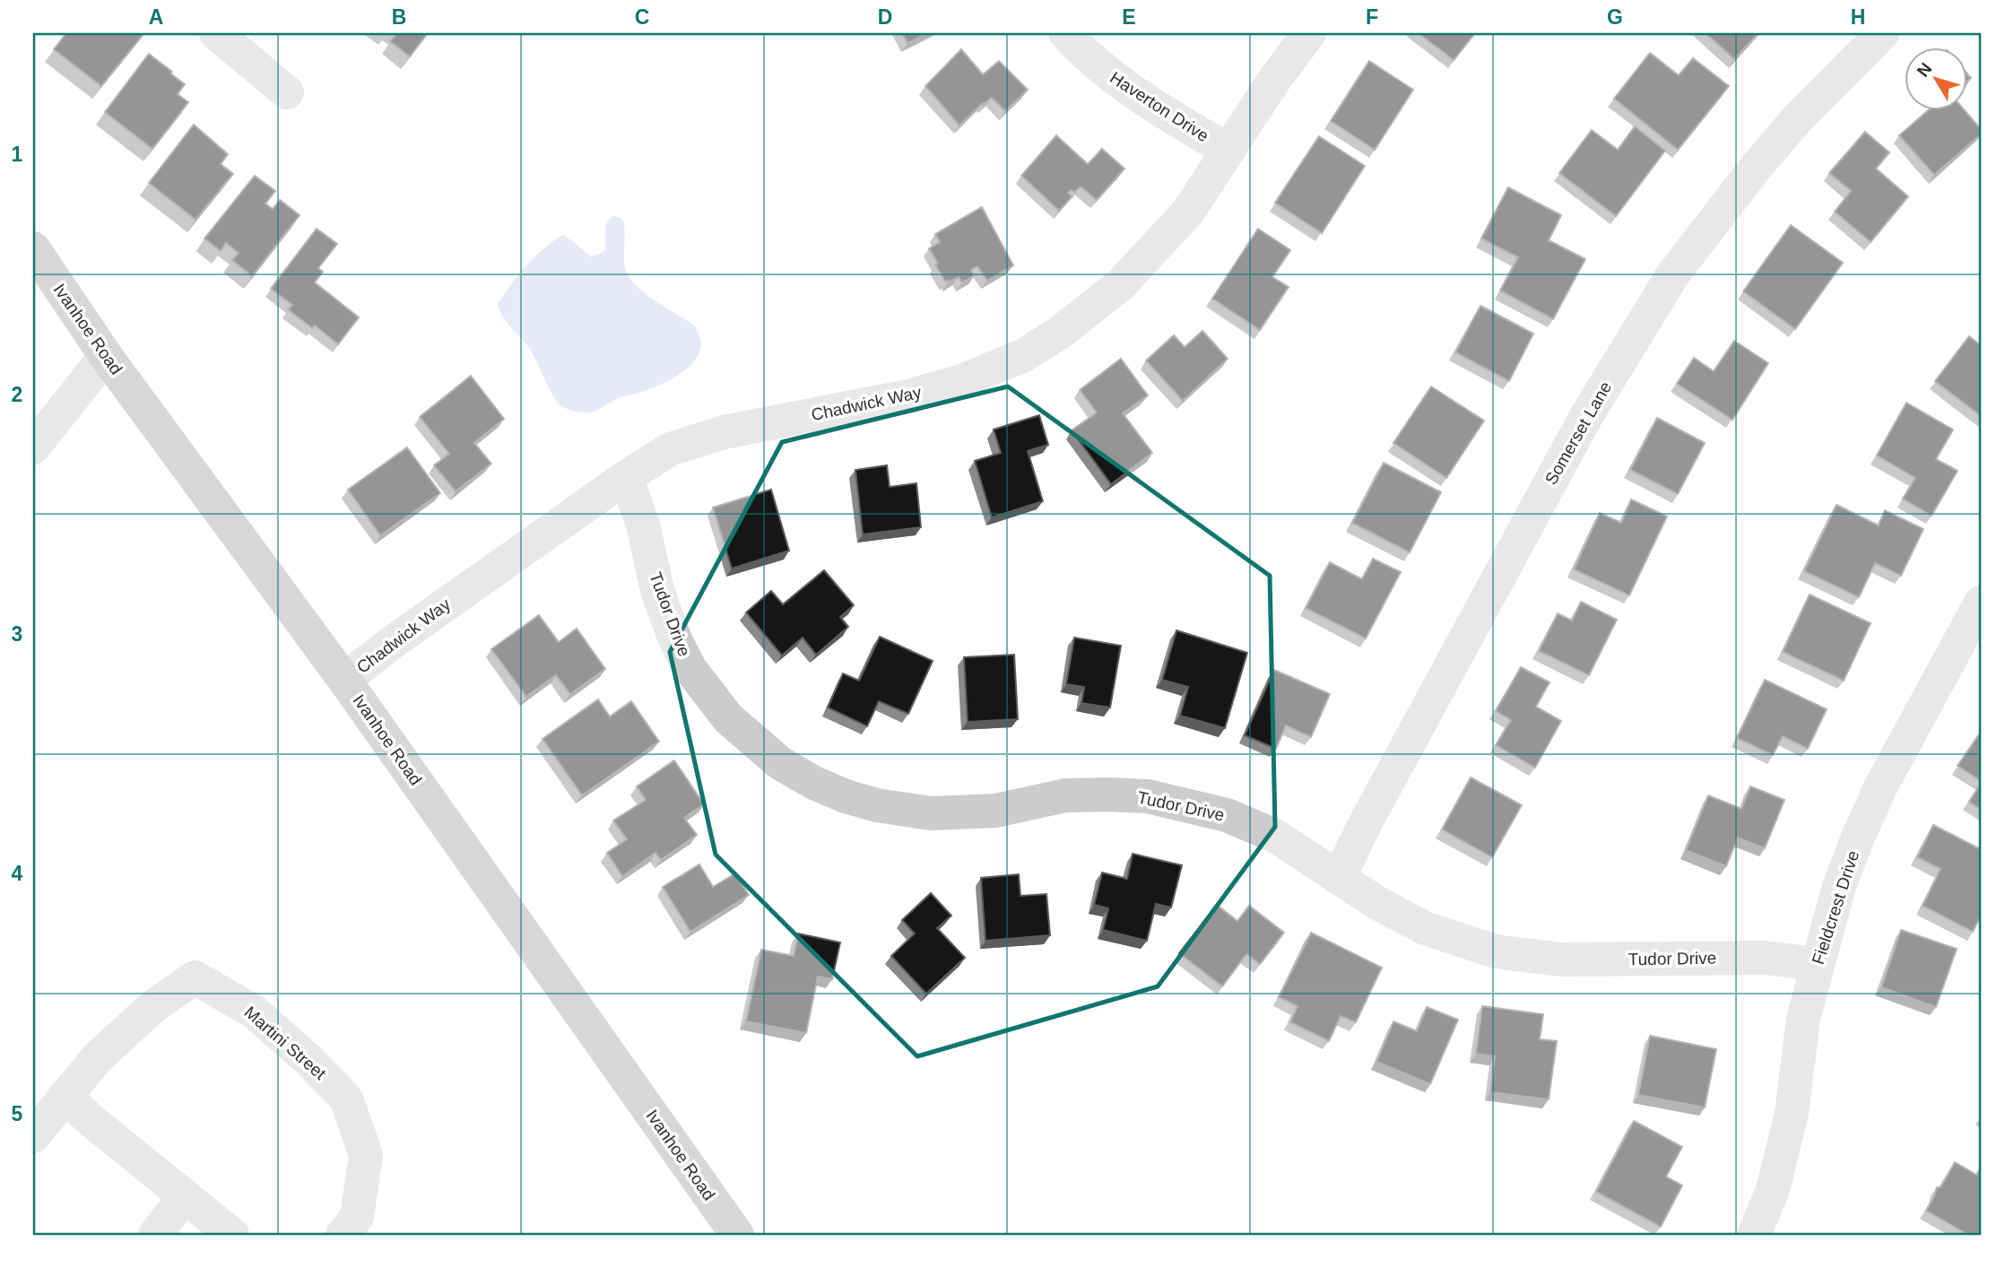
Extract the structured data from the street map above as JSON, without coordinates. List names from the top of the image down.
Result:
{
  "streets": {
    "main road": ["Ivanhoe Road"],
    "street": [
      "Haverton Drive",
      "Chadwick Way",
      "Somerset Lane",
      "Tudor Drive",
      "Fieldcrest Drive",
      "Martini Street"
    ]
  },
  "crossings": [
    ["Haverton Drive", "Chadwick Way"],
    ["Ivanhoe Road", "Chadwick Way"],
    ["Chadwick Way", "Tudor Drive"],
    ["Somerset Lane", "Tudor Drive"],
    ["Tudor Drive", "Fieldcrest Drive"]
  ],
  "north": "top left",
  "grid": {
    "columns": [
      "A",
      "B",
      "C",
      "D",
      "E",
      "F",
      "G",
      "H"
    ],
    "rows": [
      "1",
      "2",
      "3",
      "4",
      "5"
    ]
  }
}
